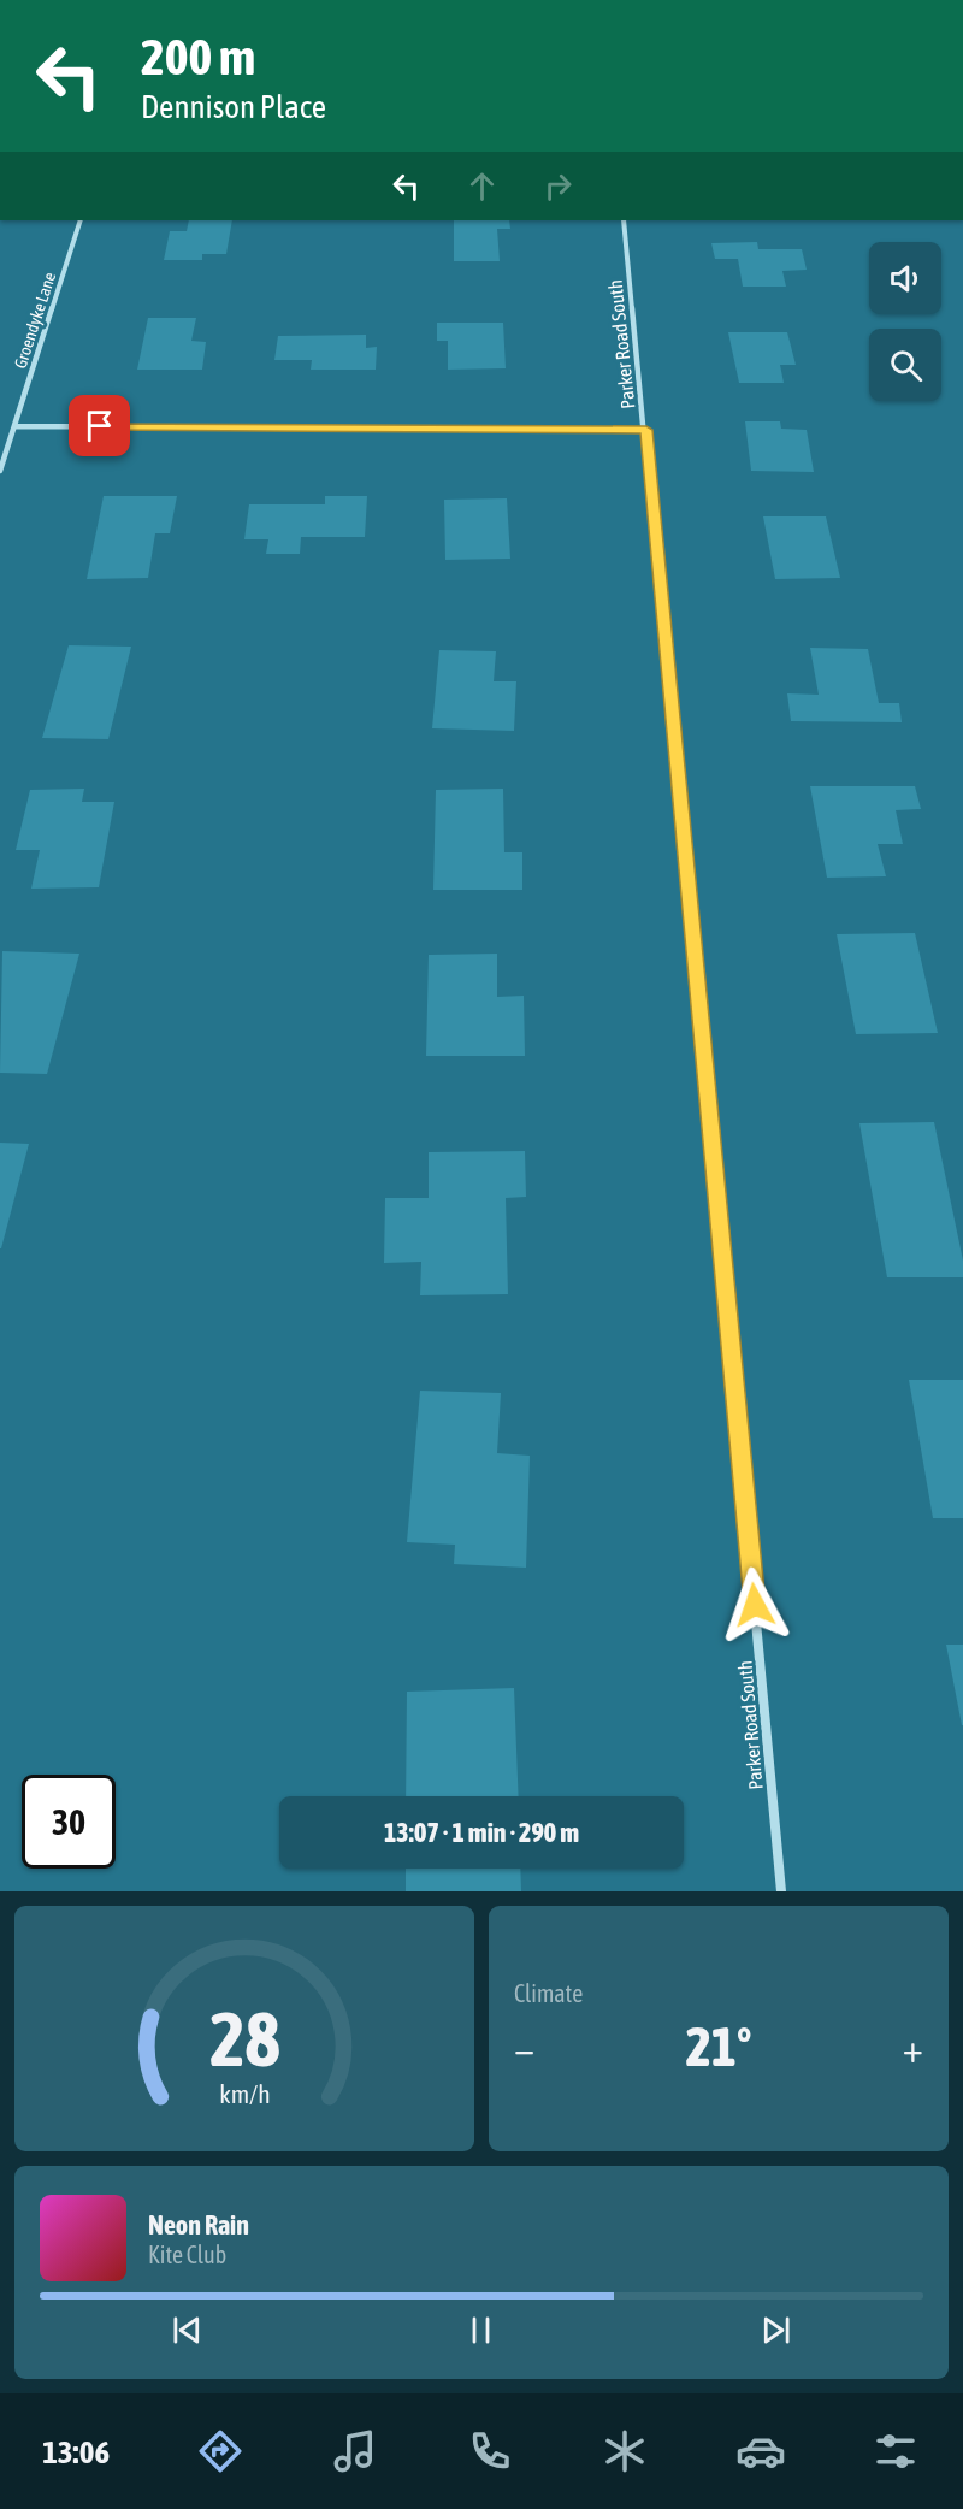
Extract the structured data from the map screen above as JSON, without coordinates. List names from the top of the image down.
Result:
{
  "streets": {
    "street": ["Groendyke Lane", "Parker Road South"]
  },
  "page": {
    "turn": ["200 m", "Dennison Place"],
    "limit": "30",
    "trip": "13:07 · 1 min · 290 m",
    "tile": "Climate",
    "heat": ["−", "21°", "+"],
    "song": ["Neon Rain", "Kite Club"],
    "tabs": "13:06",
    "gauge": ["28", "km/h"]
  }
}
